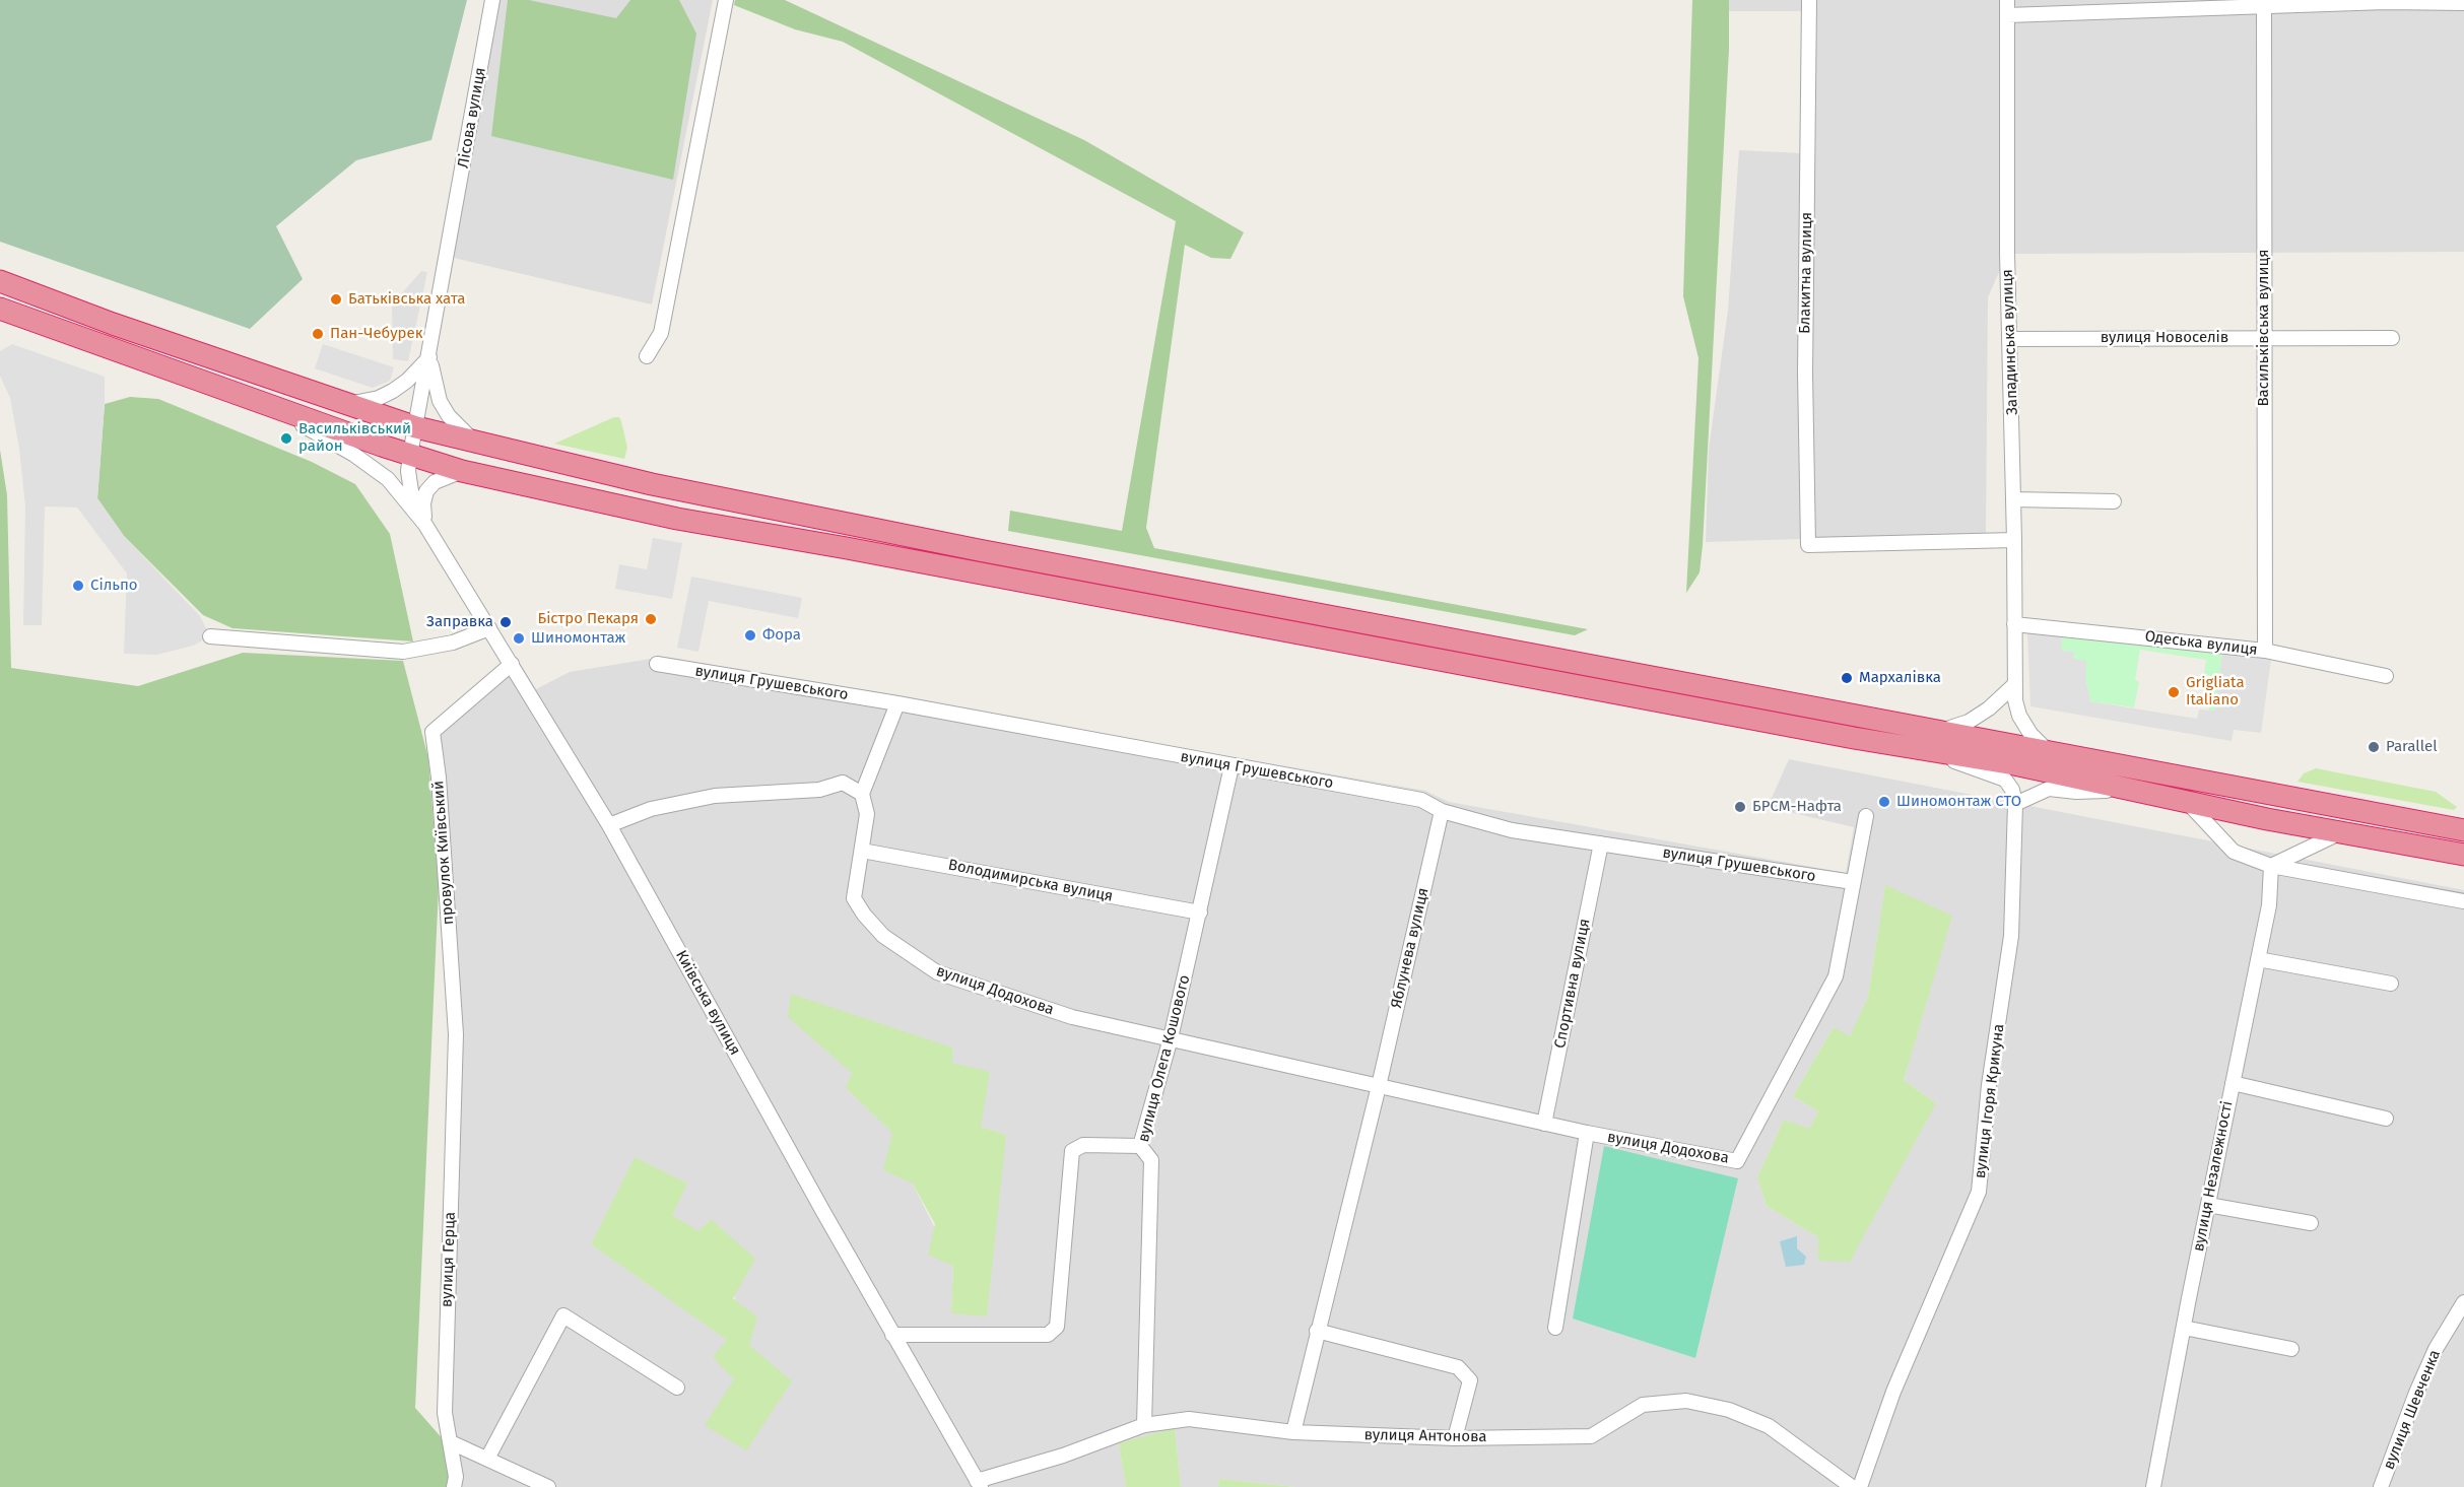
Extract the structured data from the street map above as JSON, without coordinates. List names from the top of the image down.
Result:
{
  "streets": {
    "street": [
      "Лісова вулиця",
      "Блакитна вулиця",
      "Васильківська вулиця",
      "вулиця Новоселів",
      "Западинська вулиця",
      "Одеська вулиця",
      "вулиця Грушевського",
      "провулок Київський",
      "Володимирська вулиця",
      "Яблунева вулиця",
      "Спортивна вулиця",
      "вулиця Додохова",
      "Київська вулиця",
      "вулиця Олега Кошового",
      "вулиця Ігоря Крикуна",
      "вулиця Незалежності",
      "вулиця Герца",
      "вулиця Шевченка",
      "вулиця Антонова"
    ]
  },
  "crossings": [
    ["Лісова вулиця", "Київська вулиця"],
    ["Блакитна вулиця", "Западинська вулиця"],
    ["Васильківська вулиця", "вулиця Новоселів"],
    ["Васильківська вулиця", "Одеська вулиця"],
    ["вулиця Новоселів", "Западинська вулиця"],
    ["Западинська вулиця", "Одеська вулиця"],
    ["вулиця Грушевського", "Яблунева вулиця"],
    ["вулиця Грушевського", "Спортивна вулиця"],
    ["вулиця Грушевського", "вулиця Додохова"],
    ["вулиця Грушевського", "вулиця Олега Кошового"],
    ["провулок Київський", "Київська вулиця"],
    ["провулок Київський", "вулиця Герца"],
    ["Володимирська вулиця", "вулиця Додохова"],
    ["Володимирська вулиця", "вулиця Олега Кошового"],
    ["Яблунева вулиця", "вулиця Додохова"],
    ["Спортивна вулиця", "вулиця Додохова"],
    ["вулиця Додохова", "вулиця Олега Кошового"],
    ["Київська вулиця", "вулиця Антонова"],
    ["вулиця Олега Кошового", "вулиця Антонова"]
  ],
  "places": [
    "Батьківська хата",
    "Пан-Чебурек",
    "Васильківський район",
    "Сільпо",
    "Бістро Пекаря",
    "Заправка",
    "Фора",
    "Шиномонтаж",
    "Мархалівка",
    "Grigliata Italiano",
    "Parallel",
    "Шиномонтаж СТО",
    "БРСМ-Нафта"
  ]
}
